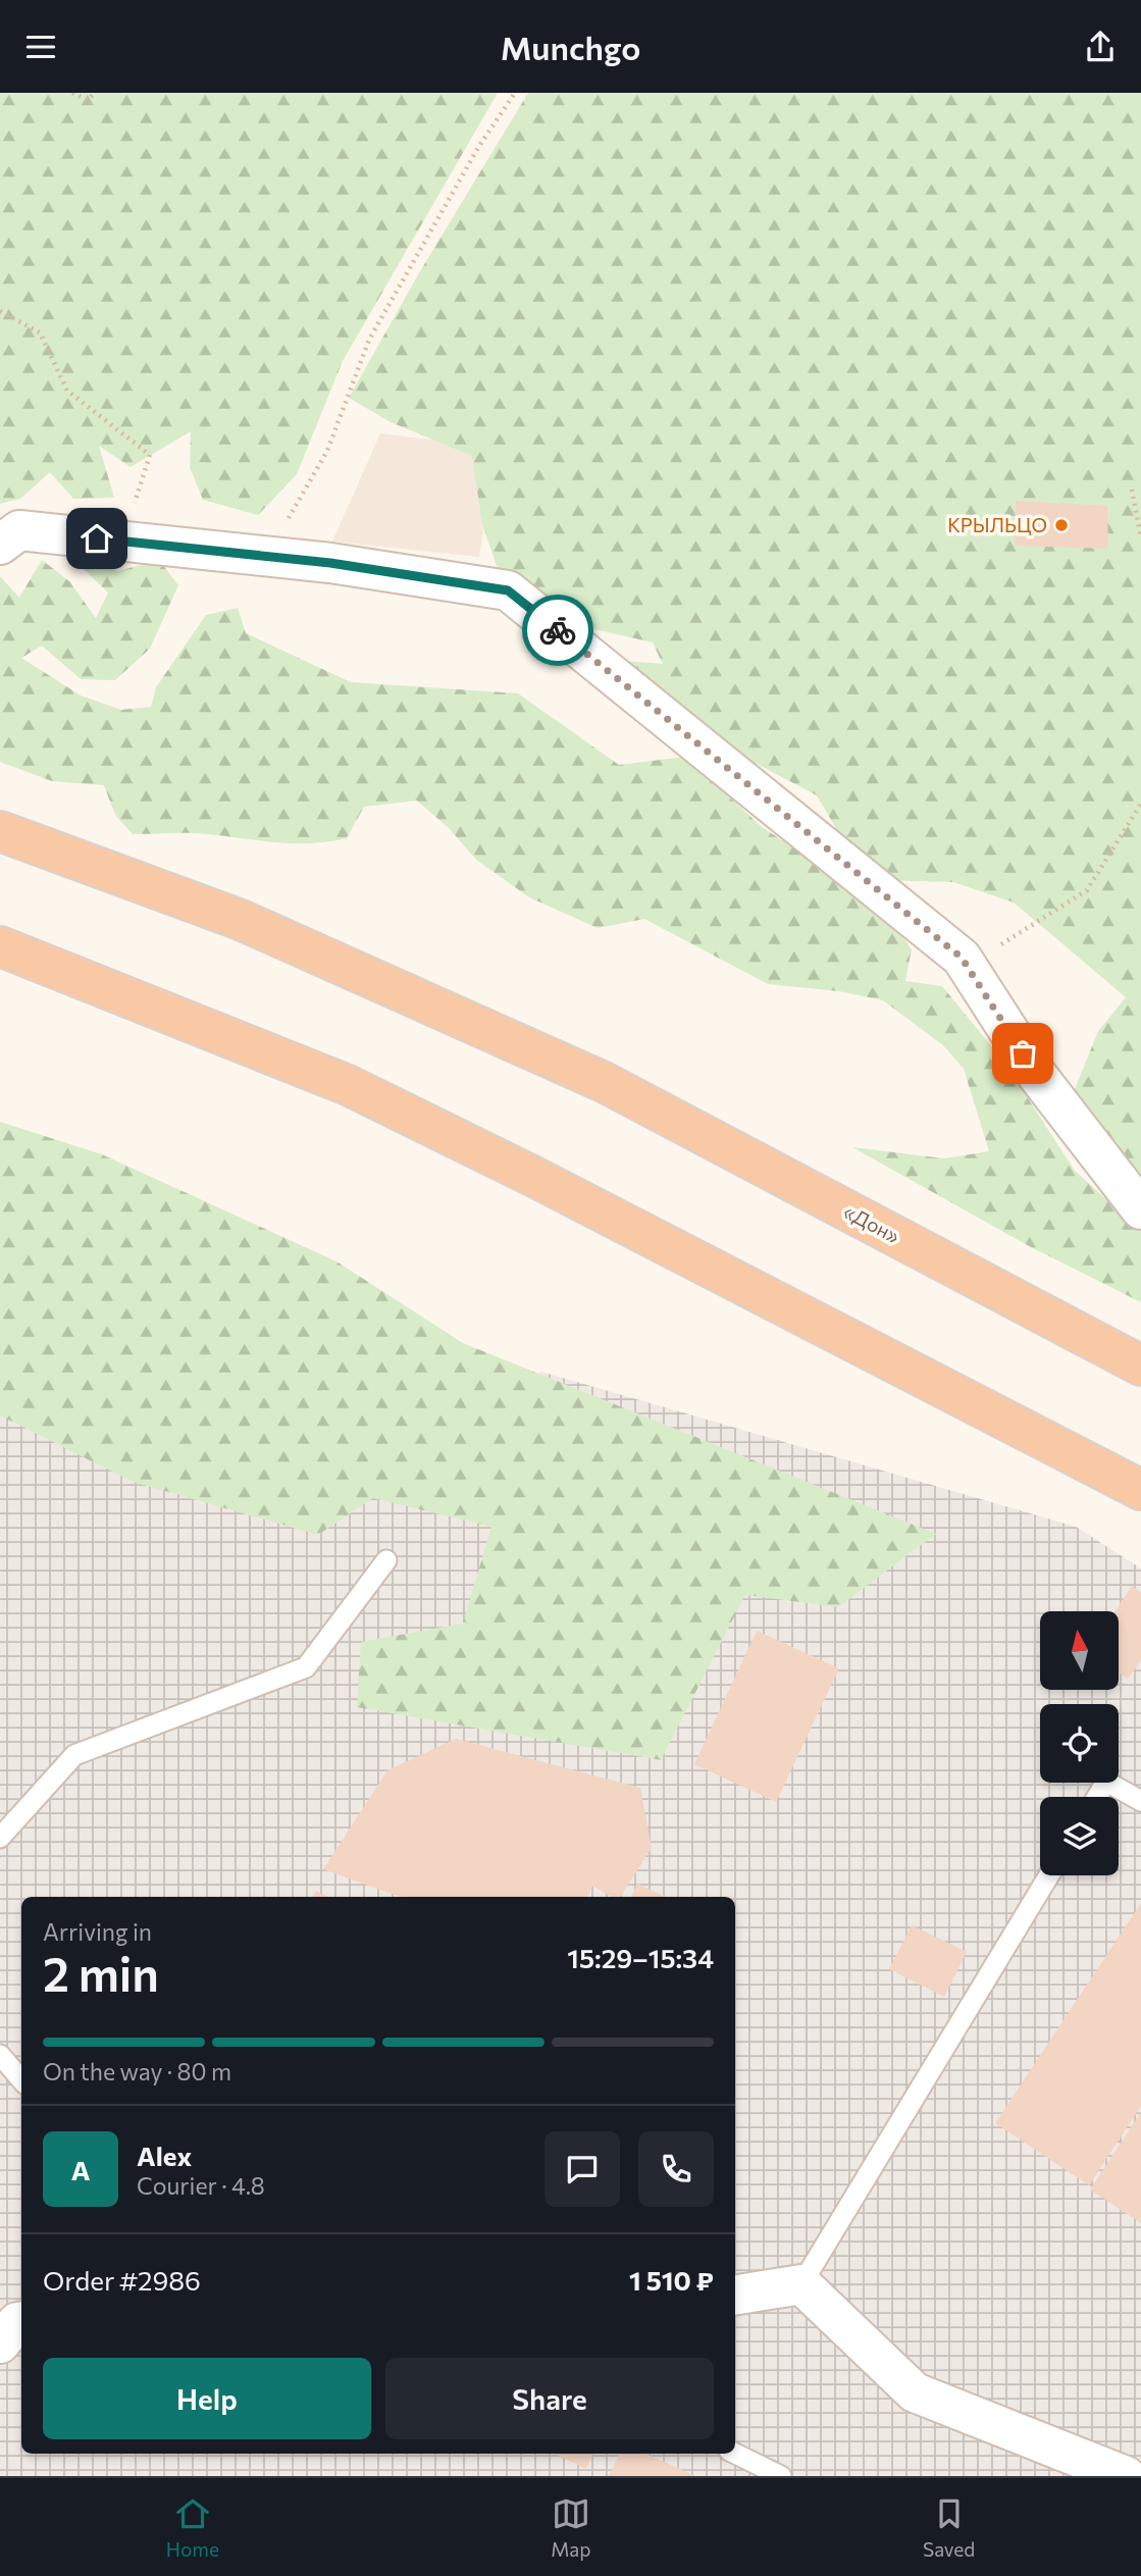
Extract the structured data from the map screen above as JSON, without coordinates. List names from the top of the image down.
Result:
{
  "streets": {
    "highway": ["«Дон»"]
  },
  "places": ["КРЫЛЬЦО"],
  "north": "top",
  "page": {
    "header": "Munchgo",
    "heading": ["2 min", "Arriving in", "15:29–15:34"],
    "panel": [
      "Alex",
      "Courier · 4.8",
      "Order #2986",
      "1 510 ₽"
    ],
    "bar": "On the way · 80 m",
    "round": "A",
    "buttons": ["Help", "Share"],
    "tabs": ["Home", "Map", "Saved"]
  }
}
